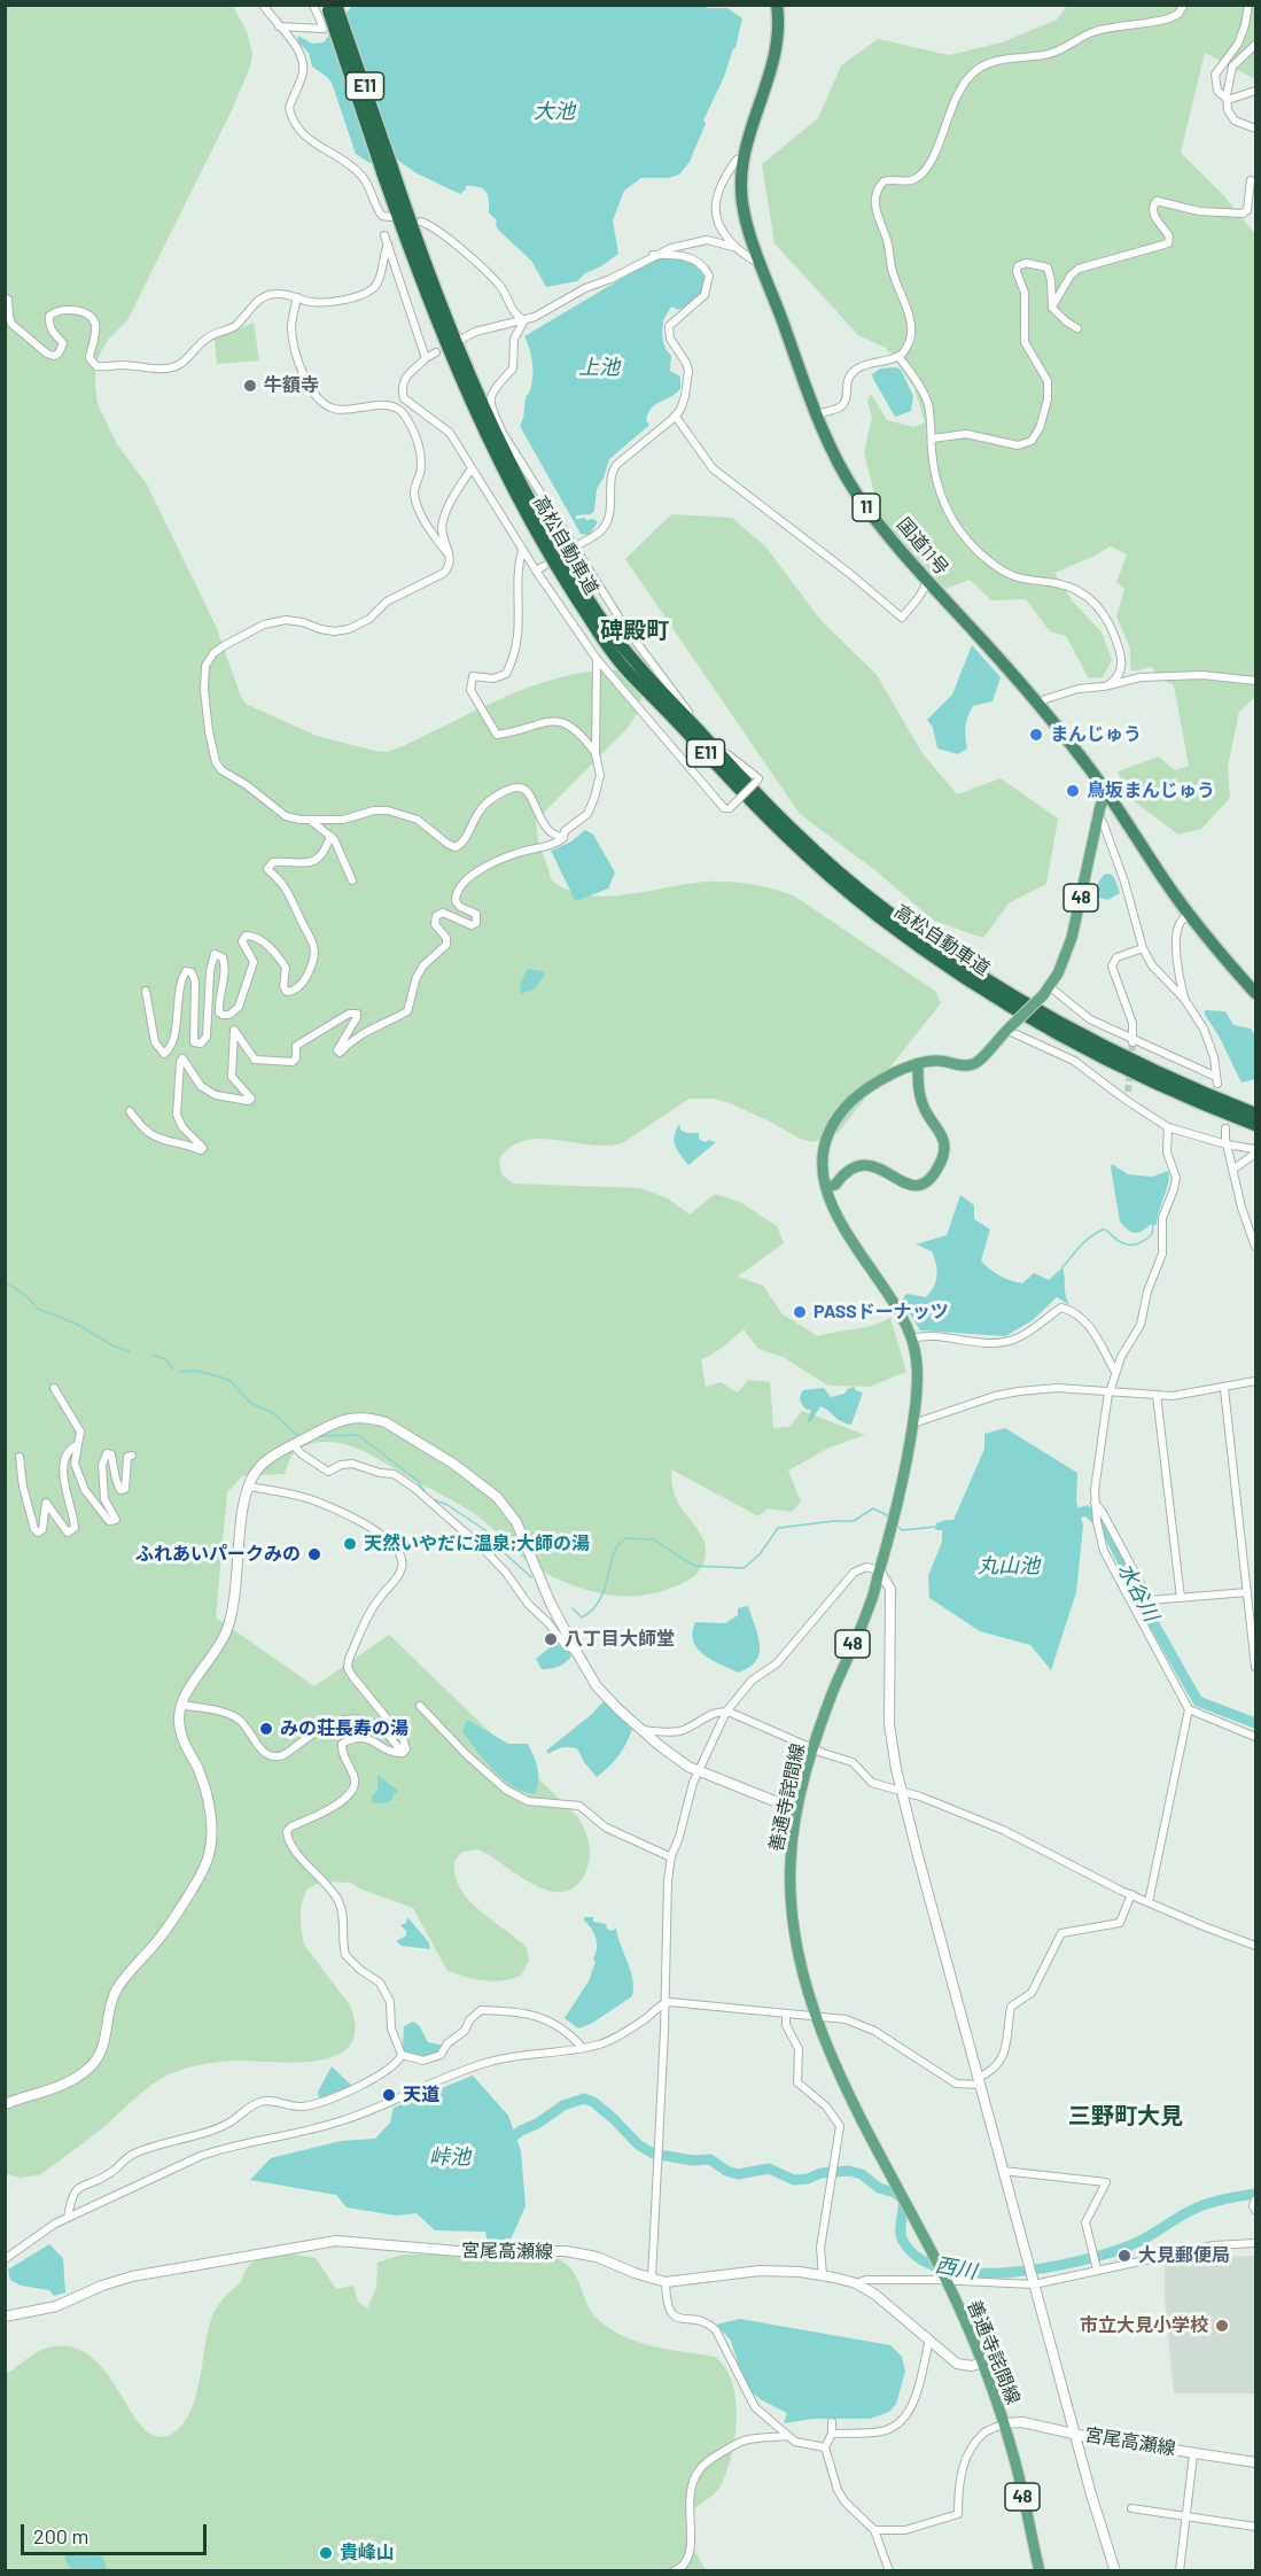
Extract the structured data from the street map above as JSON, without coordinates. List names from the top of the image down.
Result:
{
  "streets": {
    "highway": [
      "E11",
      "11",
      "高松自動車道",
      "国道11号"
    ],
    "main road": ["48", "善通寺詫間線", "宮尾高瀬線"]
  },
  "crossings": [
    ["国道11号", "善通寺詫間線"],
    ["善通寺詫間線", "宮尾高瀬線"]
  ],
  "districts": ["碑殿町", "三野町大見"],
  "water": [
    "大池",
    "上池",
    "丸山池",
    "水谷川",
    "峠池",
    "西川"
  ],
  "places": [
    "牛額寺",
    "まんじゅう",
    "鳥坂まんじゅう",
    "PASSドーナッツ",
    "天然いやだに温泉;大師の湯",
    "ふれあいパークみの",
    "八丁目大師堂",
    "みの荘長寿の湯",
    "天道",
    "大見郵便局",
    "市立大見小学校",
    "貴峰山"
  ],
  "scale_bar": "200 m"
}
